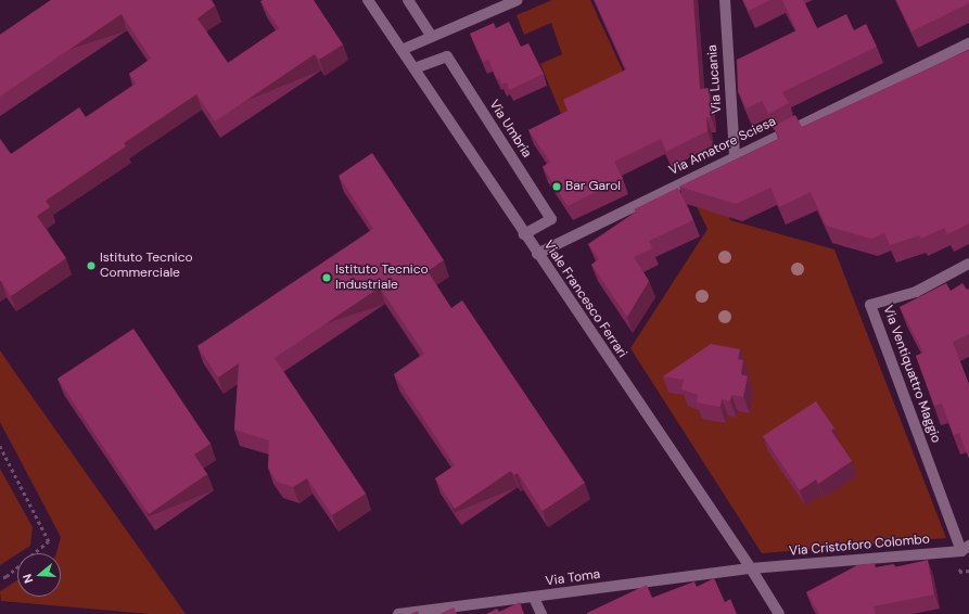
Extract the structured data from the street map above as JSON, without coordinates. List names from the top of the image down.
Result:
{
  "streets": {
    "street": [
      "Via Lucania",
      "Via Umbria",
      "Via Amatore Sciesa",
      "Viale Francesco Ferrari",
      "Via Ventiquattro Maggio",
      "Via Cristoforo Colombo",
      "Via Toma"
    ]
  },
  "crossings": [
    ["Via Lucania", "Via Amatore Sciesa"],
    ["Via Umbria", "Viale Francesco Ferrari"],
    ["Via Amatore Sciesa", "Viale Francesco Ferrari"],
    ["Viale Francesco Ferrari", "Via Cristoforo Colombo"],
    ["Viale Francesco Ferrari", "Via Toma"],
    ["Via Ventiquattro Maggio", "Via Cristoforo Colombo"],
    ["Via Cristoforo Colombo", "Via Toma"]
  ],
  "places": ["Bar Garol", "Istituto Tecnico Commerciale", "Istituto Tecnico Industriale"],
  "north": "left"
}
